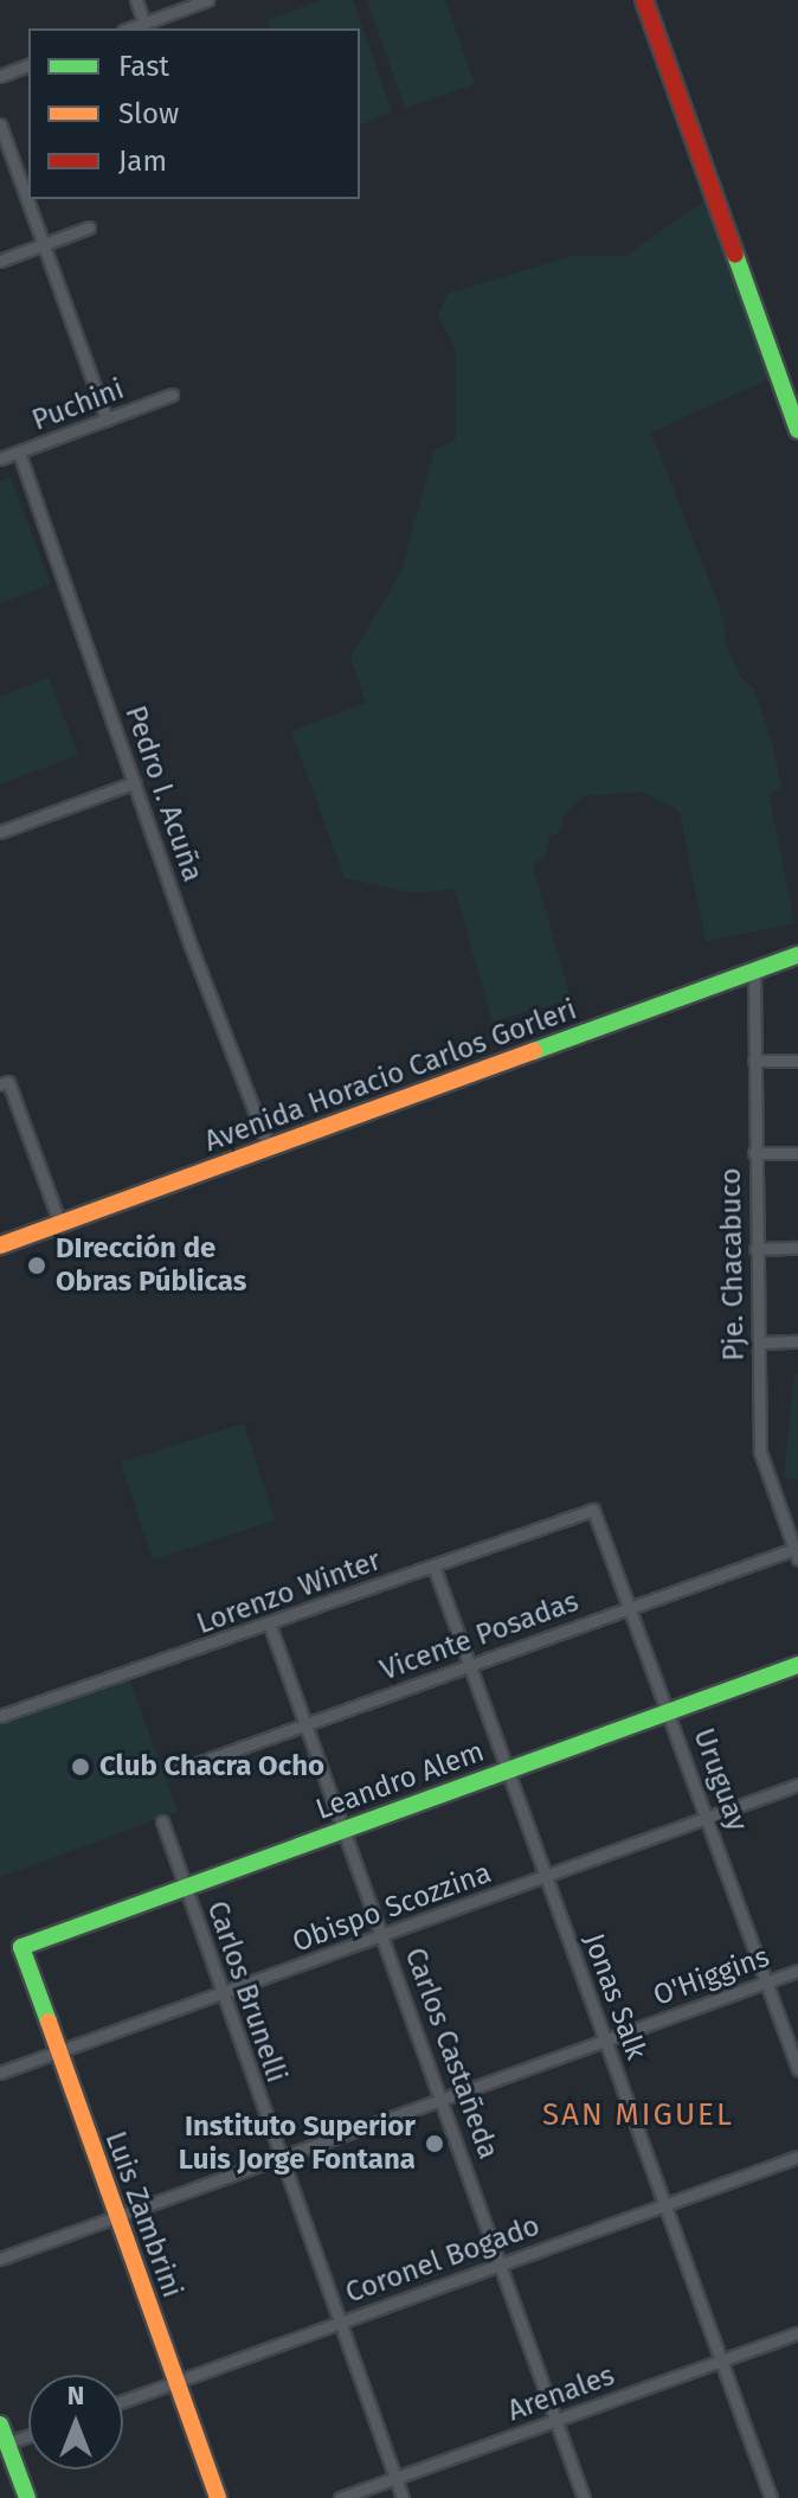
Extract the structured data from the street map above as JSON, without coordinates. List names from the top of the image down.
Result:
{
  "streets": {
    "street": [
      "Puchini",
      "Pedro I. Acuña",
      "Avenida Horacio Carlos Gorleri",
      "Pje. Chacabuco",
      "Lorenzo Winter",
      "Vicente Posadas",
      "Uruguay",
      "Leandro Alem",
      "Obispo Scozzina",
      "O'Higgins",
      "Carlos Brunelli",
      "Jonas Salk",
      "Carlos Castañeda",
      "Luis Zambrini",
      "Coronel Bogado",
      "Arenales"
    ]
  },
  "crossings": [
    ["Puchini", "Pedro I. Acuña"],
    ["Pedro I. Acuña", "Avenida Horacio Carlos Gorleri"],
    ["Avenida Horacio Carlos Gorleri", "Pje. Chacabuco"],
    ["Pje. Chacabuco", "Vicente Posadas"],
    ["Lorenzo Winter", "Uruguay"],
    ["Lorenzo Winter", "Jonas Salk"],
    ["Lorenzo Winter", "Carlos Castañeda"],
    ["Vicente Posadas", "Uruguay"],
    ["Vicente Posadas", "Jonas Salk"],
    ["Vicente Posadas", "Carlos Castañeda"],
    ["Uruguay", "Leandro Alem"],
    ["Uruguay", "Obispo Scozzina"],
    ["Uruguay", "O'Higgins"],
    ["Leandro Alem", "Carlos Brunelli"],
    ["Leandro Alem", "Jonas Salk"],
    ["Leandro Alem", "Carlos Castañeda"],
    ["Leandro Alem", "Luis Zambrini"],
    ["Obispo Scozzina", "Carlos Brunelli"],
    ["Obispo Scozzina", "Jonas Salk"],
    ["Obispo Scozzina", "Carlos Castañeda"],
    ["Obispo Scozzina", "Luis Zambrini"],
    ["O'Higgins", "Carlos Brunelli"],
    ["O'Higgins", "Jonas Salk"],
    ["O'Higgins", "Carlos Castañeda"],
    ["O'Higgins", "Luis Zambrini"],
    ["Carlos Brunelli", "Coronel Bogado"],
    ["Carlos Brunelli", "Arenales"],
    ["Jonas Salk", "Coronel Bogado"],
    ["Jonas Salk", "Arenales"],
    ["Carlos Castañeda", "Coronel Bogado"],
    ["Carlos Castañeda", "Arenales"],
    ["Luis Zambrini", "Coronel Bogado"]
  ],
  "districts": ["SAN MIGUEL"],
  "places": ["DIrección de Obras Públicas", "Club Chacra Ocho", "Instituto Superior Luis Jorge Fontana"],
  "legend": ["Fast", "Slow", "Jam"],
  "north": "top"
}
